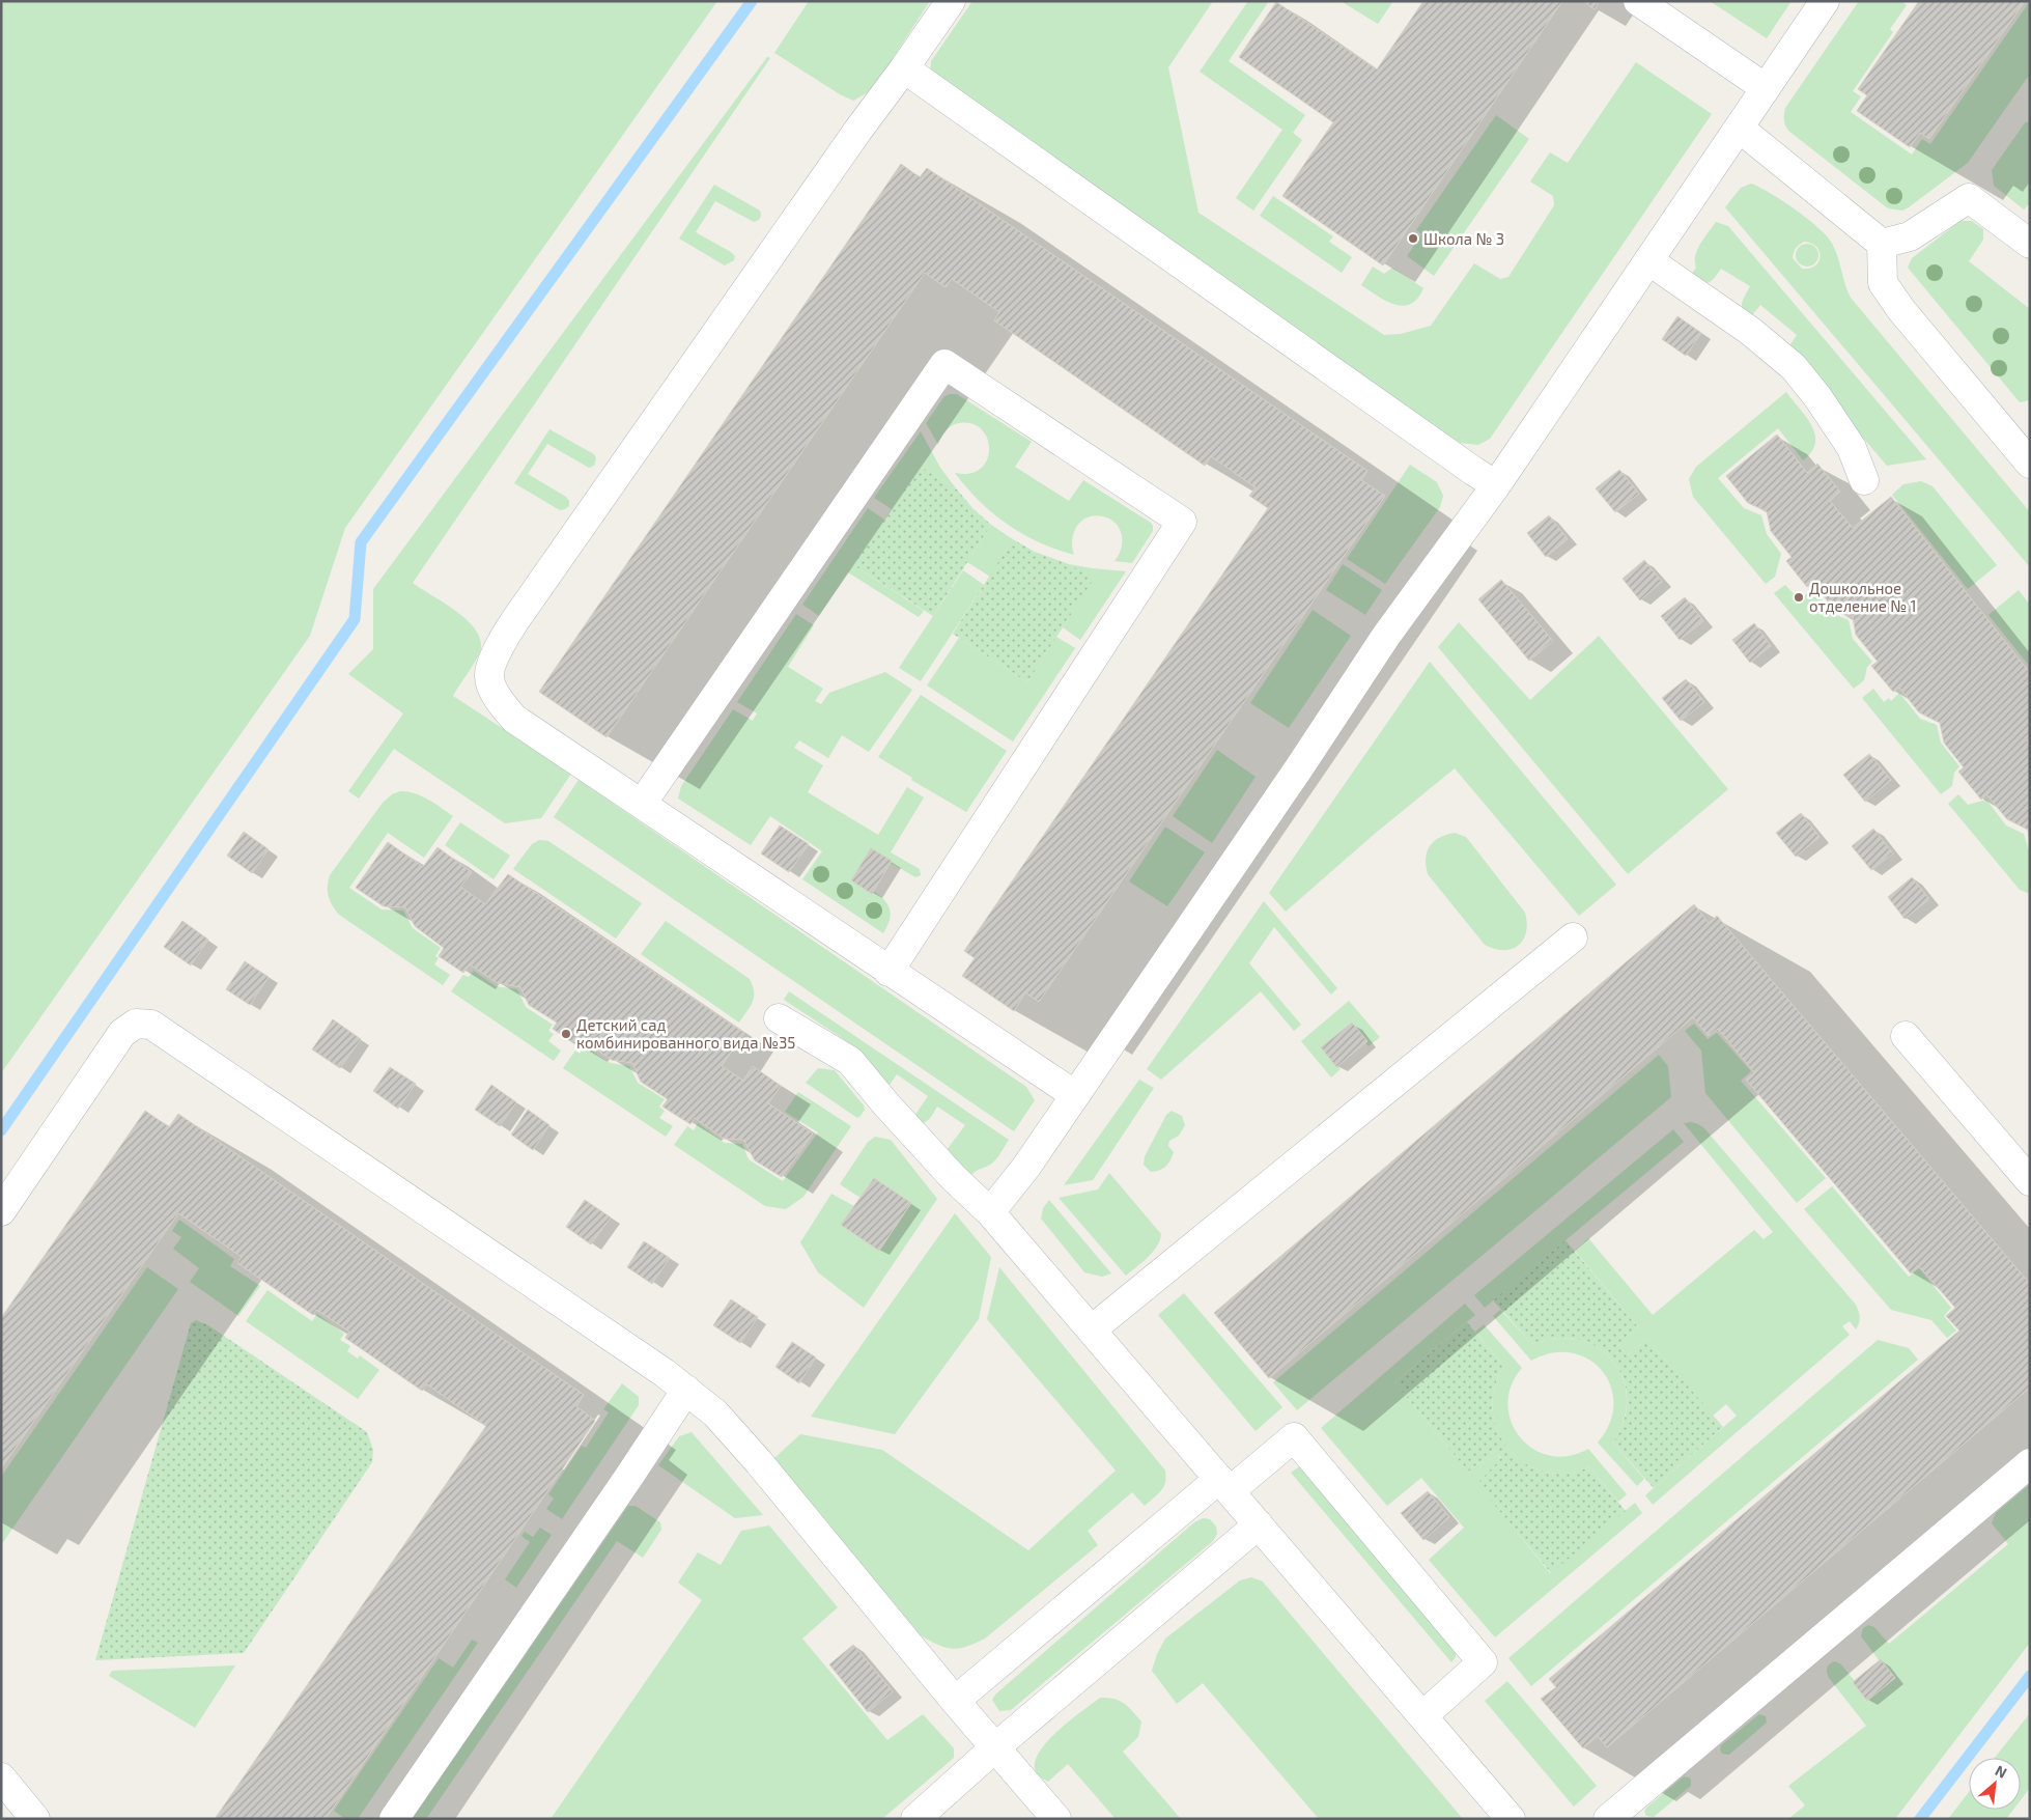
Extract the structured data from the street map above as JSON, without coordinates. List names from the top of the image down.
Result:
{
  "places": ["Школа № 3", "Дошкольное отделение № 1", "Детский сад комбинированного вида №35"],
  "north": "top right"
}
